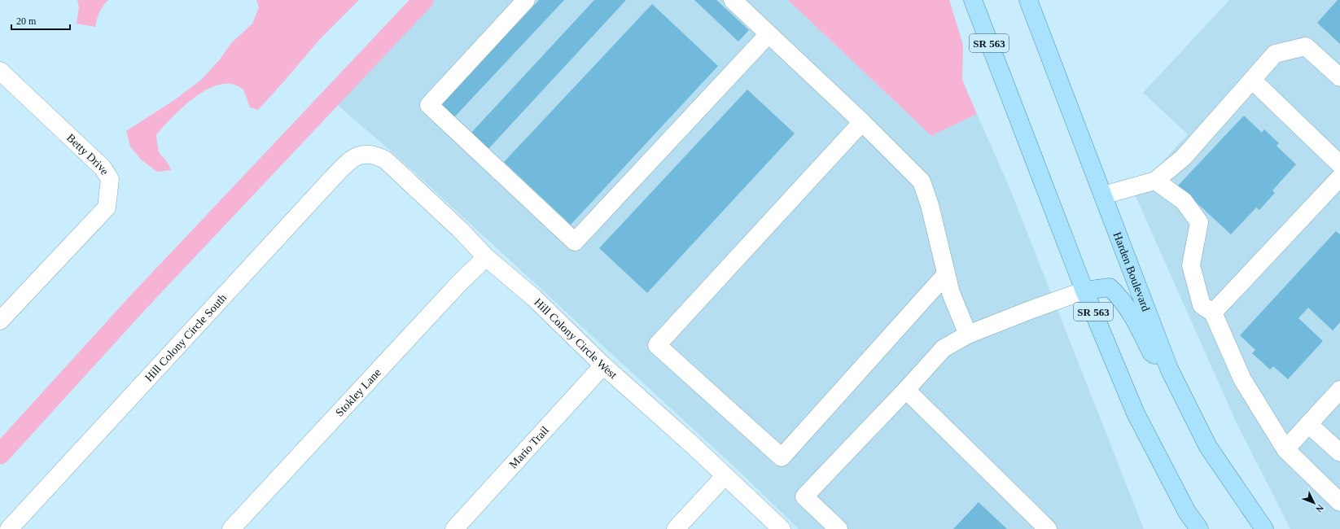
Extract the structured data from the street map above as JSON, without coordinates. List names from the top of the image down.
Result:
{
  "streets": {
    "main road": ["SR 563", "Harden Boulevard"],
    "street": [
      "Betty Drive",
      "Hill Colony Circle South",
      "Hill Colony Circle West",
      "Stokley Lane",
      "Mario Trail"
    ]
  },
  "crossings": [
    ["Hill Colony Circle South", "Hill Colony Circle West"],
    ["Hill Colony Circle West", "Stokley Lane"],
    ["Hill Colony Circle West", "Mario Trail"]
  ],
  "scale_bar": "20 m",
  "north": "bottom right"
}
